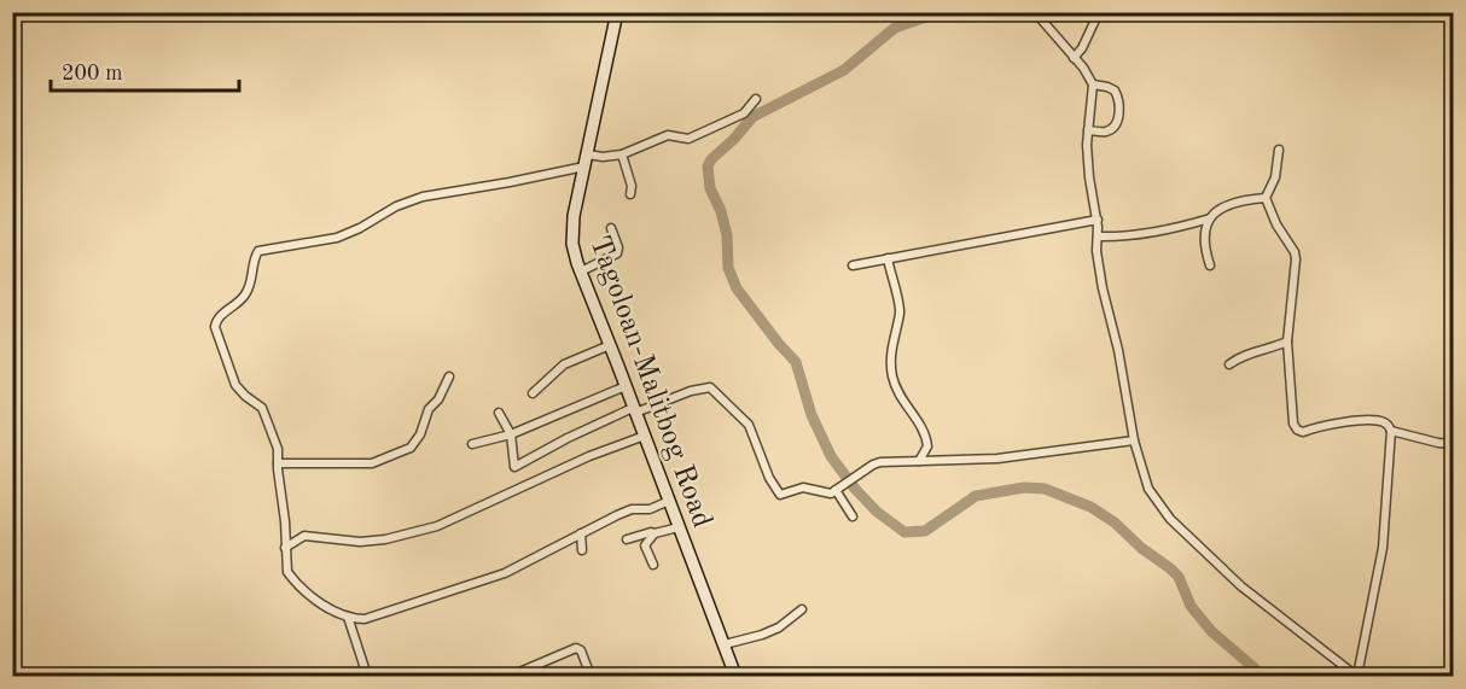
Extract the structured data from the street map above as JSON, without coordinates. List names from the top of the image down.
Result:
{
  "streets": {
    "main road": ["Tagoloan-Malitbog Road"]
  },
  "scale_bar": "200 m"
}
